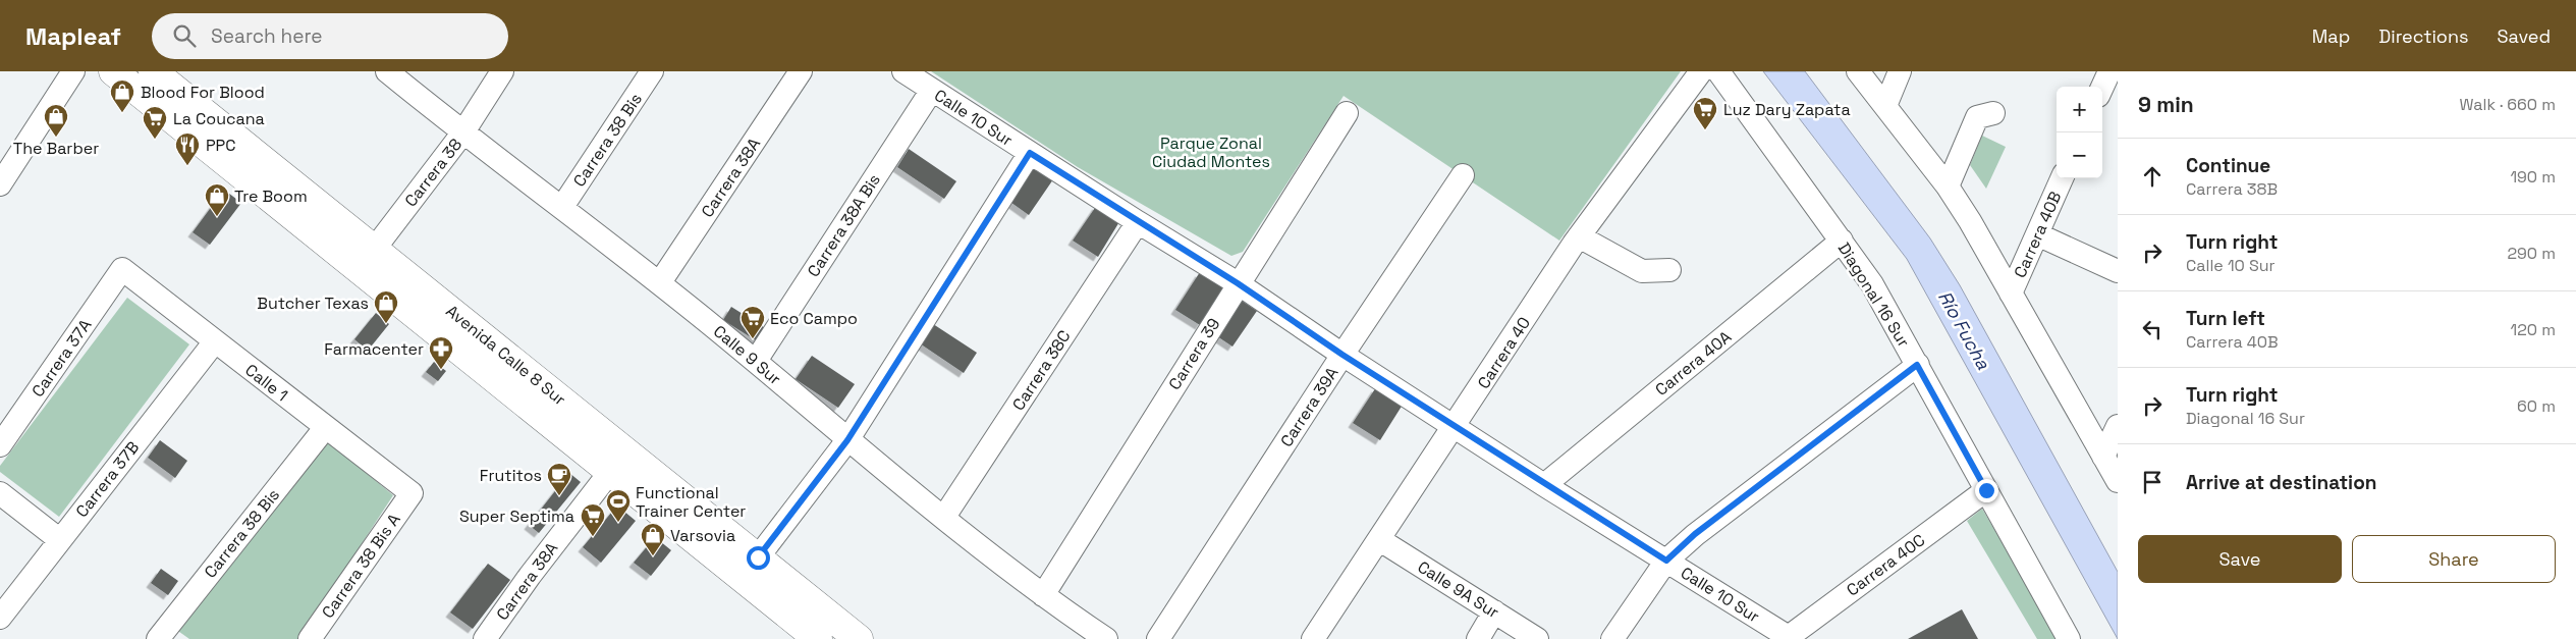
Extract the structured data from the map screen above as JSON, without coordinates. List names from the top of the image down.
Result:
{
  "streets": {
    "main road": ["Avenida Calle 8 Sur"],
    "street": [
      "Calle 10 Sur",
      "Carrera 38 Bis",
      "Carrera 38",
      "Carrera 38A",
      "Carrera 38A Bis",
      "Carrera 40B",
      "Diagonal 16 Sur",
      "Carrera 40",
      "Carrera 39",
      "Calle 9 Sur",
      "Carrera 37A",
      "Carrera 40A",
      "Carrera 38C",
      "Calle 1",
      "Carrera 39A",
      "Carrera 37B",
      "Carrera 40C",
      "Carrera 38 Bis A",
      "Calle 9A Sur"
    ]
  },
  "crossings": [
    ["Calle 10 Sur", "Carrera 38A Bis"],
    ["Calle 10 Sur", "Carrera 40"],
    ["Calle 10 Sur", "Carrera 39"],
    ["Calle 10 Sur", "Carrera 40A"],
    ["Calle 10 Sur", "Carrera 38C"],
    ["Calle 10 Sur", "Carrera 39A"],
    ["Calle 10 Sur", "Carrera 40C"],
    ["Carrera 38 Bis", "Calle 9 Sur"],
    ["Carrera 38 Bis", "Calle 1"],
    ["Carrera 38", "Avenida Calle 8 Sur"],
    ["Carrera 38", "Calle 9 Sur"],
    ["Carrera 38A", "Avenida Calle 8 Sur"],
    ["Carrera 38A", "Calle 9 Sur"],
    ["Carrera 38A Bis", "Calle 9 Sur"],
    ["Diagonal 16 Sur", "Carrera 40A"],
    ["Diagonal 16 Sur", "Carrera 40C"],
    ["Carrera 40", "Calle 9A Sur"],
    ["Carrera 39", "Calle 9 Sur"],
    ["Calle 9 Sur", "Carrera 38C"],
    ["Carrera 37A", "Calle 1"],
    ["Calle 1", "Carrera 37B"],
    ["Calle 1", "Carrera 38 Bis A"]
  ],
  "water": ["Río Fucha"],
  "parks": ["Parque Zonal Ciudad Montes"],
  "places": {
    "shop": [
      "Blood For Blood",
      "The Barber",
      "Tre Boom",
      "Butcher Texas",
      "Varsovia"
    ],
    "supermarket": [
      "Luz Dary Zapata",
      "La Coucana",
      "Eco Campo",
      "Super Septima"
    ],
    "restaurant": ["PPC"],
    "pharmacy": ["Farmacenter"],
    "cafe": ["Frutitos"],
    "sports": ["Functional Trainer Center"]
  },
  "page": {
    "header": "Mapleaf",
    "search": "Search here",
    "nav": ["Map", "Directions", "Saved"],
    "heading": ["9 min", "Walk · 660 m"],
    "map_buttons": ["+", "−"],
    "list": [
      ["Continue", "Carrera 38B", "190 m"],
      ["Turn right", "Calle 10 Sur", "290 m"],
      ["Turn left", "Carrera 40B", "120 m"],
      ["Turn right", "Diagonal 16 Sur", "60 m"],
      "Arrive at destination"
    ],
    "buttons": ["Save", "Share"]
  }
}
